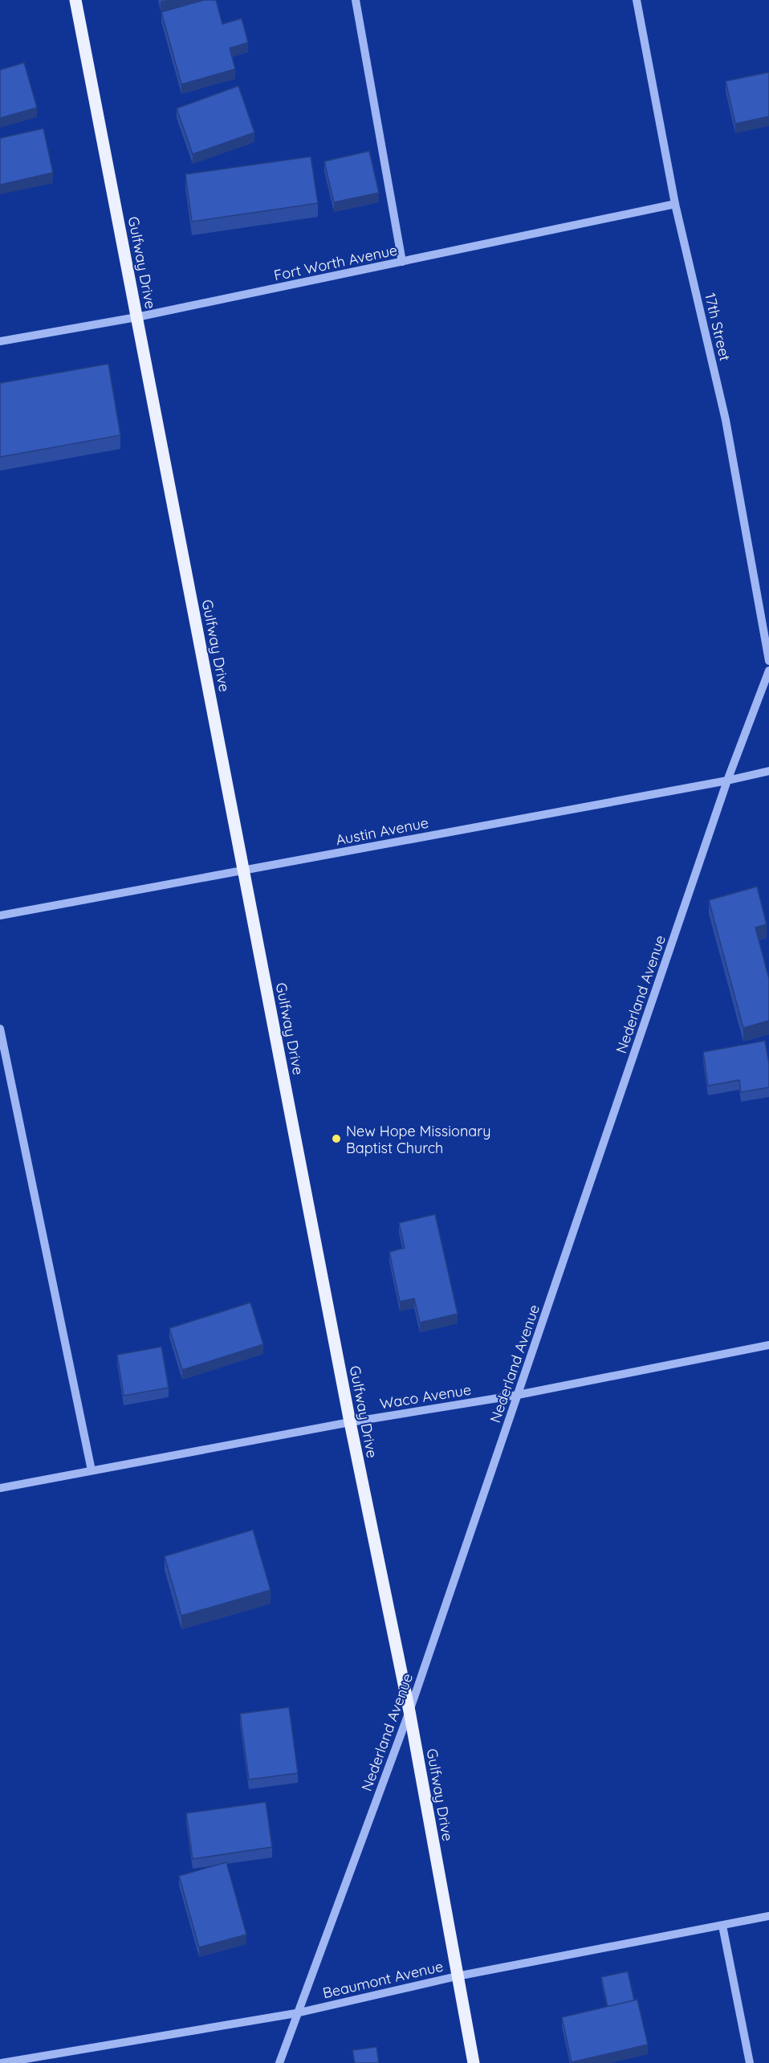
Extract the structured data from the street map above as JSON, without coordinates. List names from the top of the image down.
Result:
{
  "streets": {
    "main road": ["Gulfway Drive"],
    "street": [
      "Fort Worth Avenue",
      "17th Street",
      "Austin Avenue",
      "Nederland Avenue",
      "Waco Avenue",
      "Beaumont Avenue"
    ]
  },
  "crossings": [
    ["Gulfway Drive", "Fort Worth Avenue"],
    ["Gulfway Drive", "Austin Avenue"],
    ["Gulfway Drive", "Nederland Avenue"],
    ["Gulfway Drive", "Waco Avenue"],
    ["Gulfway Drive", "Beaumont Avenue"],
    ["Fort Worth Avenue", "17th Street"],
    ["Austin Avenue", "Nederland Avenue"],
    ["Nederland Avenue", "Waco Avenue"],
    ["Nederland Avenue", "Beaumont Avenue"]
  ],
  "places": ["New Hope Missionary Baptist Church"]
}
